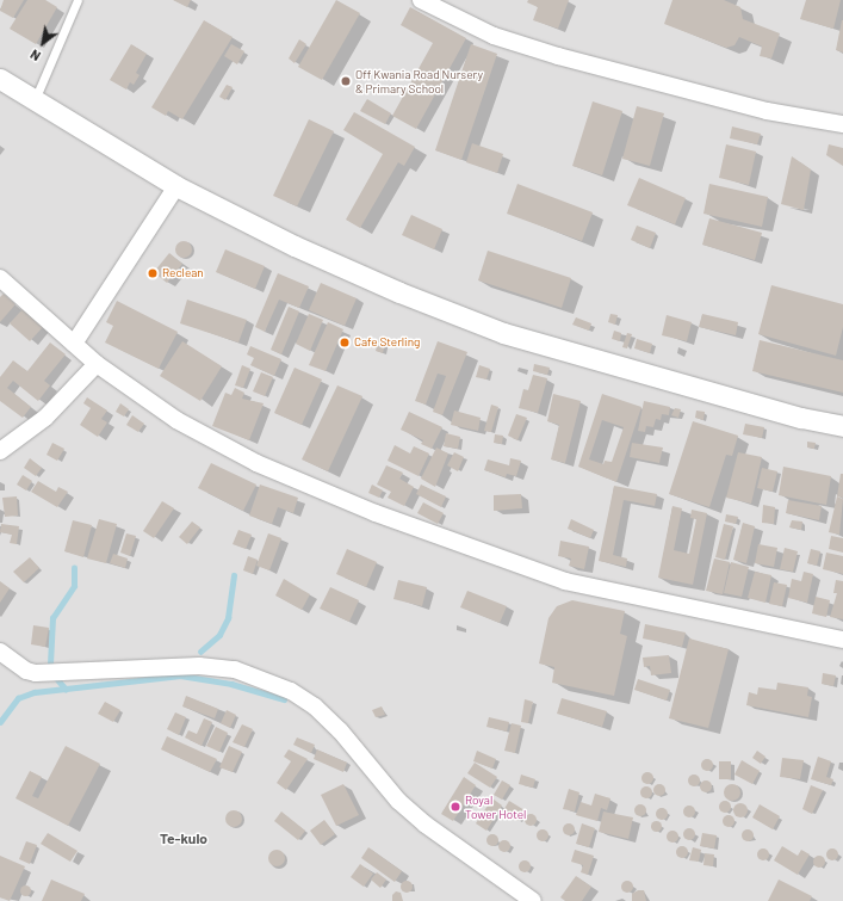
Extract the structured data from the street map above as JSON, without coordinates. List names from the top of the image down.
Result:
{
  "districts": ["Te-kulo"],
  "places": [
    "Off Kwania Road Nursery & Primary School",
    "Reclean",
    "Cafe Sterling",
    "Royal Tower Hotel"
  ],
  "north": "bottom left"
}
